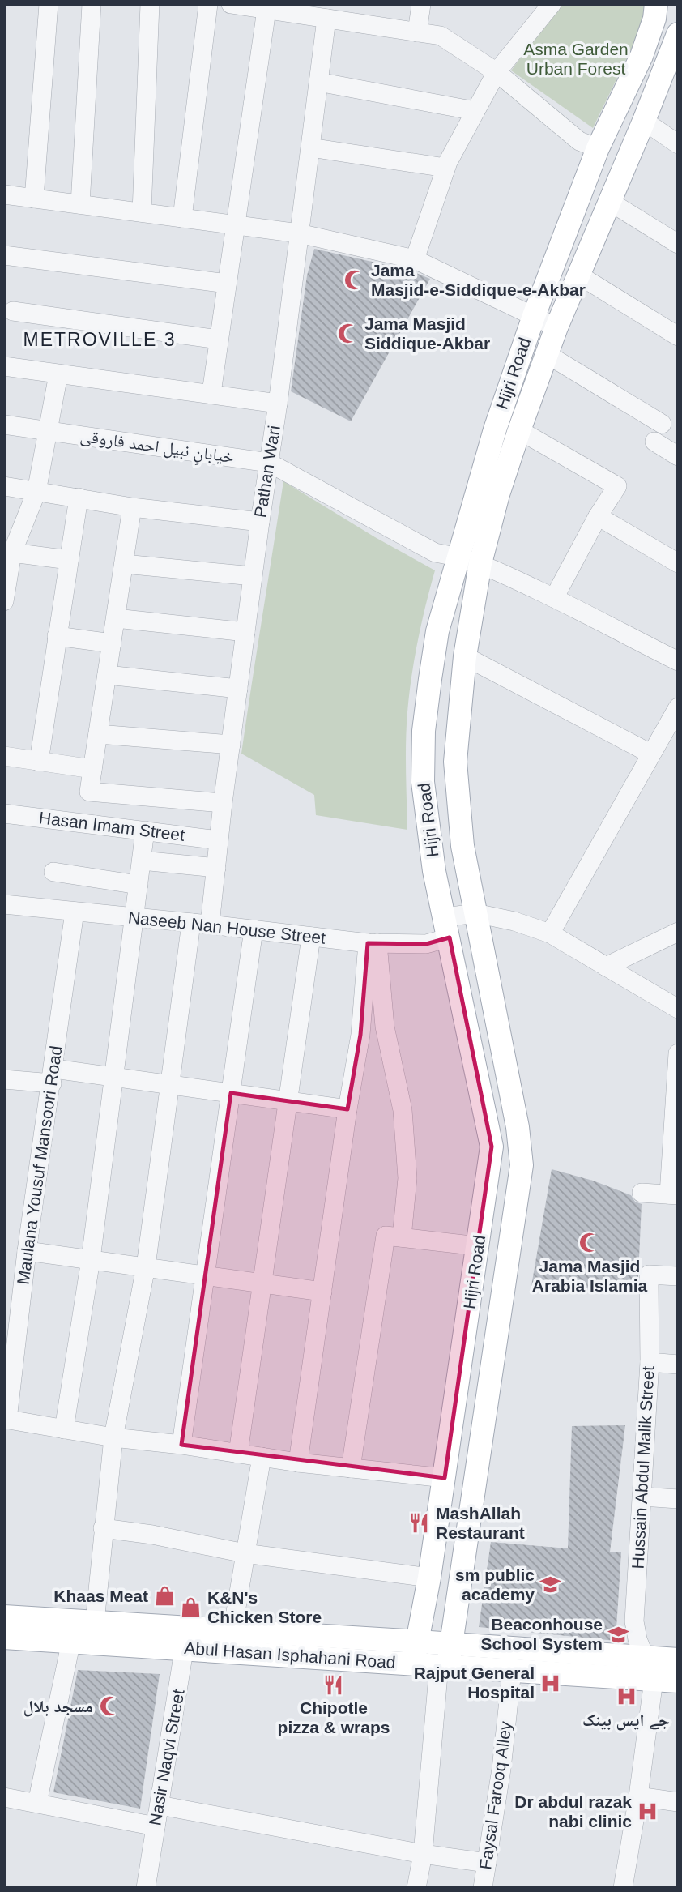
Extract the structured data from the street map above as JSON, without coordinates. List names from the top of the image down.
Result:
{
  "streets": {
    "main road": ["Hijri Road", "Abul Hasan Isphahani Road"],
    "street": [
      "خیابانِ نبیل احمد فاروقی",
      "Pathan Wari",
      "Hasan Imam Street",
      "Naseeb Nan House Street",
      "Maulana Yousuf Mansoori Road",
      "Hussain Abdul Malik Street",
      "Nasir Naqvi Street",
      "Faysal Farooq Alley"
    ]
  },
  "crossings": [
    ["Hijri Road", "خیابانِ نبیل احمد فاروقی"],
    ["Hijri Road", "Naseeb Nan House Street"],
    ["Hijri Road", "Abul Hasan Isphahani Road"],
    ["خیابانِ نبیل احمد فاروقی", "Pathan Wari"],
    ["Pathan Wari", "Hasan Imam Street"],
    ["Pathan Wari", "Naseeb Nan House Street"],
    ["Pathan Wari", "Abul Hasan Isphahani Road"],
    ["Naseeb Nan House Street", "Maulana Yousuf Mansoori Road"],
    ["Hussain Abdul Malik Street", "Abul Hasan Isphahani Road"],
    ["Abul Hasan Isphahani Road", "Nasir Naqvi Street"],
    ["Abul Hasan Isphahani Road", "Faysal Farooq Alley"]
  ],
  "districts": ["METROVILLE 3"],
  "parks": ["Asma Garden Urban Forest"],
  "places": {
    "mosque": [
      "Jama Masjid-e-Siddique-e-Akbar",
      "Jama Masjid Siddique-Akbar",
      "Jama Masjid Arabia Islamia",
      "مسجد بلال"
    ],
    "restaurant": ["MashAllah Restaurant", "Chipotle pizza & wraps"],
    "school or university": ["sm public academy", "Beaconhouse School System"],
    "shop": ["Khaas Meat", "K&N's Chicken Store"],
    "hospital": ["Rajput General Hospital", "جے ایس بینک", "Dr abdul razak nabi clinic"]
  }
}
